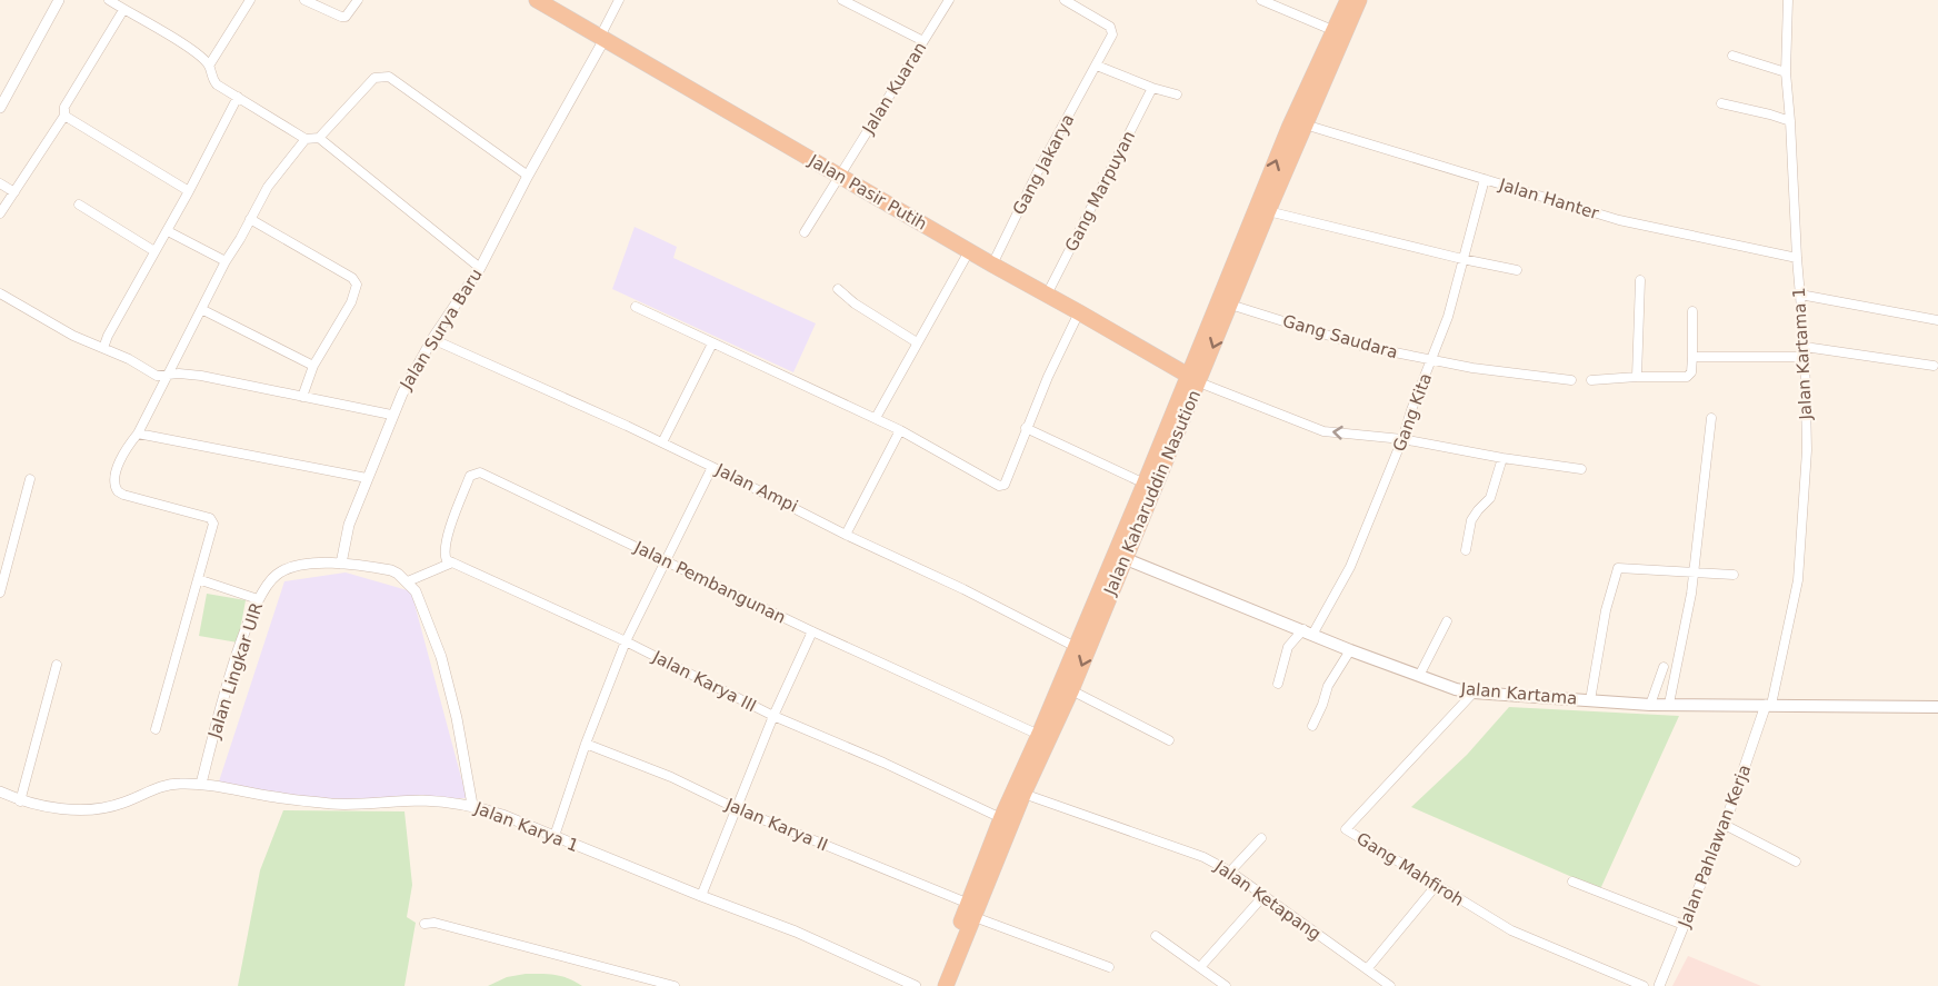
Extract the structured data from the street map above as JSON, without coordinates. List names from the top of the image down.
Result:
{
  "streets": {
    "highway": ["Jalan Pasir Putih", "Jalan Kaharuddin Nasution"],
    "main road": ["Jalan Kartama"],
    "street": [
      "Jalan Kuaran",
      "Gang Jakarya",
      "Gang Marpuyan",
      "Jalan Hanter",
      "Jalan Surya Baru",
      "Gang Saudara",
      "Jalan Kartama 1",
      "Gang Kita",
      "Jalan Ampi",
      "Jalan Pembangunan",
      "Jalan Lingkar UIR",
      "Jalan Karya III",
      "Jalan Karya II",
      "Jalan Karya 1",
      "Jalan Pahlawan Kerja",
      "Gang Mahfiroh",
      "Jalan Ketapang"
    ]
  },
  "crossings": [
    ["Jalan Kuaran", "Jalan Pasir Putih"],
    ["Gang Jakarya", "Jalan Pasir Putih"],
    ["Gang Marpuyan", "Jalan Pasir Putih"],
    ["Jalan Pasir Putih", "Jalan Surya Baru"],
    ["Jalan Pasir Putih", "Jalan Kaharuddin Nasution"],
    ["Jalan Hanter", "Jalan Kartama 1"],
    ["Jalan Hanter", "Gang Kita"],
    ["Jalan Hanter", "Jalan Kaharuddin Nasution"],
    ["Jalan Surya Baru", "Jalan Ampi"],
    ["Jalan Surya Baru", "Jalan Lingkar UIR"],
    ["Gang Saudara", "Gang Kita"],
    ["Gang Saudara", "Jalan Kaharuddin Nasution"],
    ["Jalan Kartama 1", "Jalan Kartama"],
    ["Jalan Kartama 1", "Jalan Pahlawan Kerja"],
    ["Gang Kita", "Jalan Kartama"],
    ["Jalan Ampi", "Jalan Kaharuddin Nasution"],
    ["Jalan Kaharuddin Nasution", "Jalan Pembangunan"],
    ["Jalan Kaharuddin Nasution", "Jalan Karya III"],
    ["Jalan Kaharuddin Nasution", "Jalan Kartama"],
    ["Jalan Kaharuddin Nasution", "Jalan Karya II"],
    ["Jalan Kaharuddin Nasution", "Jalan Ketapang"],
    ["Jalan Pembangunan", "Jalan Karya III"],
    ["Jalan Lingkar UIR", "Jalan Karya 1"],
    ["Jalan Kartama", "Jalan Pahlawan Kerja"],
    ["Jalan Kartama", "Gang Mahfiroh"]
  ]
}
